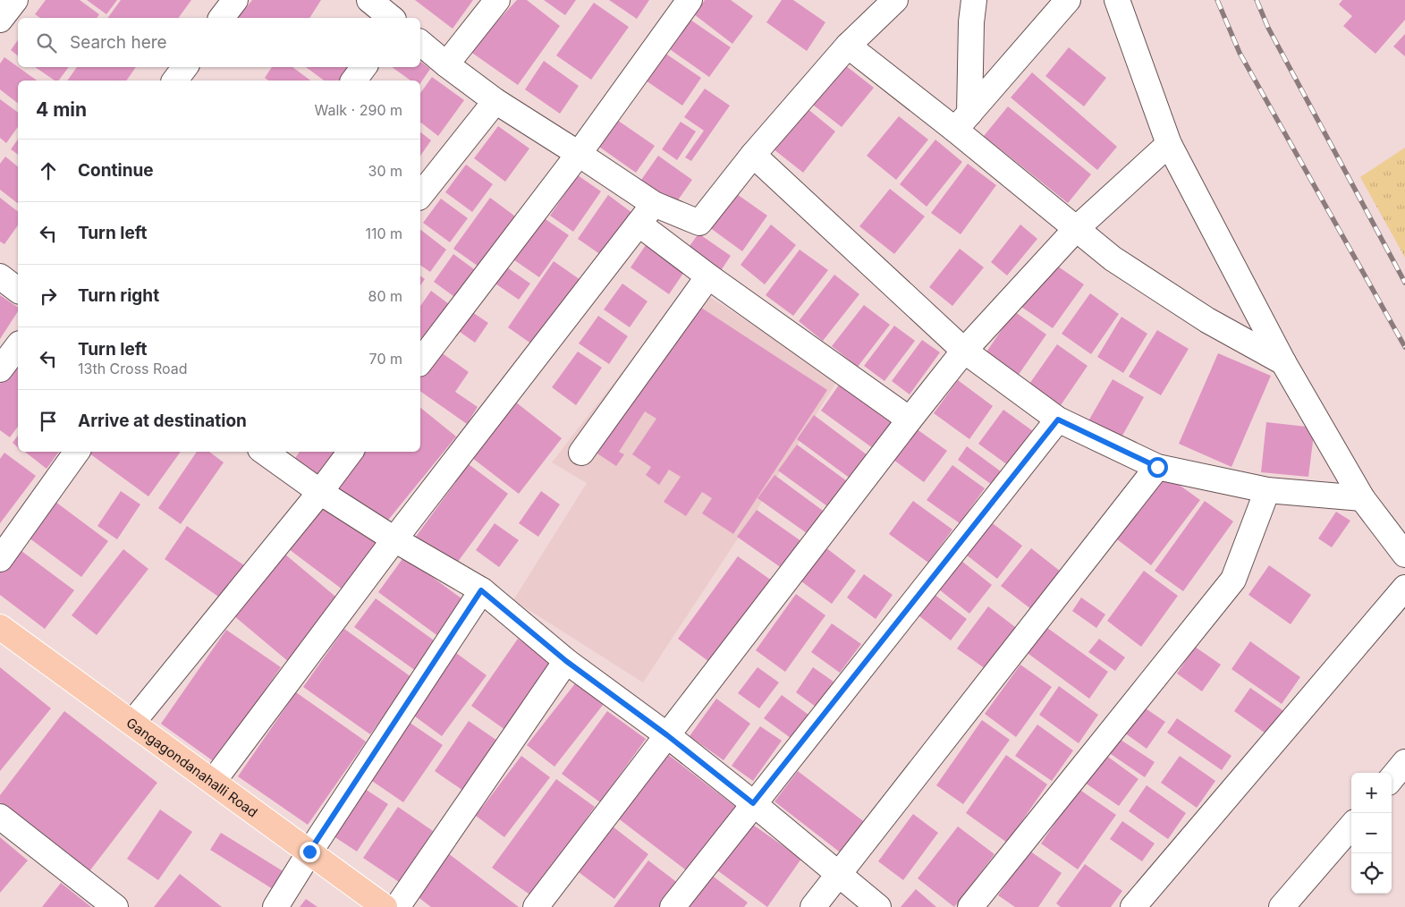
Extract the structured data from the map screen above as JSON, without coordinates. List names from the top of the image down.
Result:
{
  "streets": {
    "main road": ["Gangagondanahalli Road"]
  },
  "page": {
    "search": "Search here",
    "heading": ["4 min", "Walk · 290 m"],
    "list": [
      ["Continue", "30 m"],
      ["Turn left", "110 m"],
      ["Turn right", "80 m"],
      ["Turn left", "13th Cross Road", "70 m"],
      "Arrive at destination"
    ],
    "map_buttons": ["+", "−"]
  }
}
